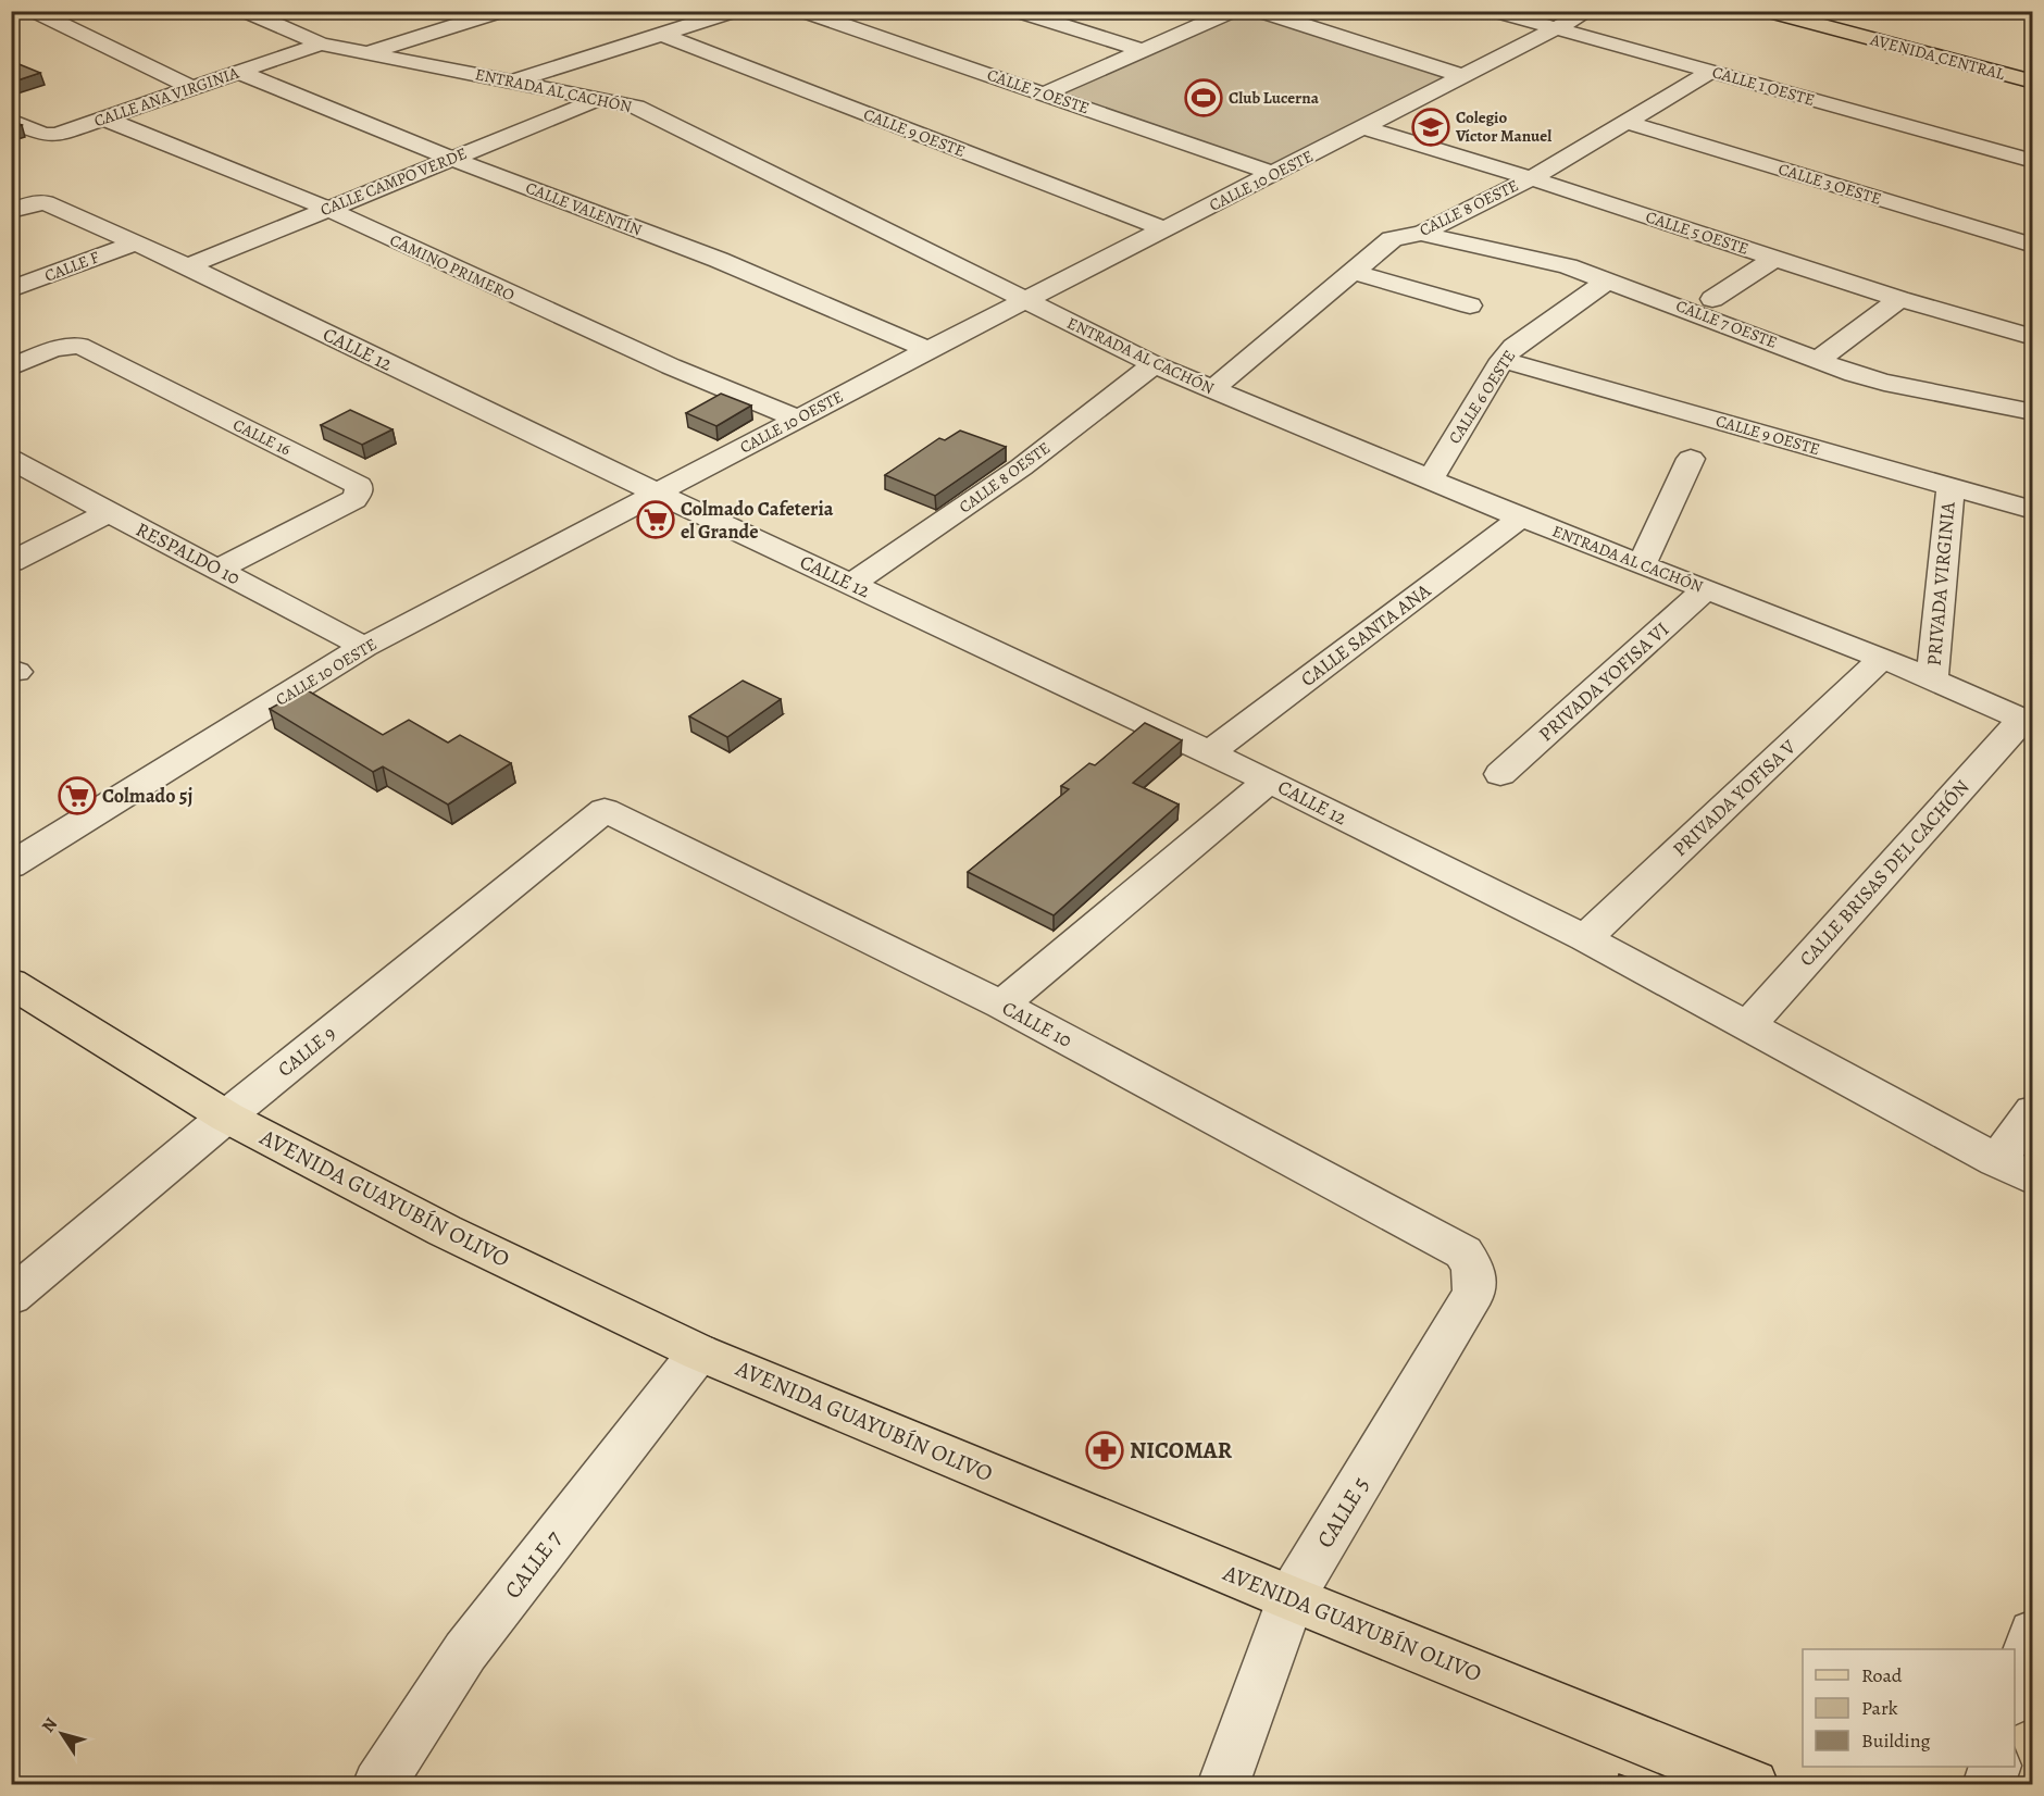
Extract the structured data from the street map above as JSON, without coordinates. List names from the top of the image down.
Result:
{
  "streets": {
    "main road": ["AVENIDA CENTRAL", "AVENIDA GUAYUBÍN OLIVO"],
    "street": [
      "CALLE 1 OESTE",
      "ENTRADA AL CACHÓN",
      "CALLE 7 OESTE",
      "CALLE ANA VIRGINIA",
      "CALLE 9 OESTE",
      "CALLE 10 OESTE",
      "CALLE CAMPO VERDE",
      "CALLE 3 OESTE",
      "CALLE 8 OESTE",
      "CALLE VALENTÍN",
      "CALLE 5 OESTE",
      "CALLE F",
      "CAMINO PRIMERO",
      "CALLE 12",
      "CALLE 6 OESTE",
      "CALLE 16",
      "RESPALDO 10",
      "PRIVADA VIRGINIA",
      "CALLE SANTA ANA",
      "PRIVADA YOFISA VI",
      "PRIVADA YOFISA V",
      "CALLE BRISAS DEL CACHÓN",
      "CALLE 10",
      "CALLE 9",
      "CALLE 5",
      "CALLE 7"
    ]
  },
  "crossings": [
    ["CALLE 1 OESTE", "CALLE 10 OESTE"],
    ["CALLE 1 OESTE", "CALLE 8 OESTE"],
    ["ENTRADA AL CACHÓN", "CALLE ANA VIRGINIA"],
    ["ENTRADA AL CACHÓN", "CALLE 10 OESTE"],
    ["ENTRADA AL CACHÓN", "CALLE CAMPO VERDE"],
    ["ENTRADA AL CACHÓN", "CALLE 8 OESTE"],
    ["ENTRADA AL CACHÓN", "CALLE 6 OESTE"],
    ["ENTRADA AL CACHÓN", "PRIVADA VIRGINIA"],
    ["ENTRADA AL CACHÓN", "CALLE SANTA ANA"],
    ["ENTRADA AL CACHÓN", "PRIVADA YOFISA VI"],
    ["ENTRADA AL CACHÓN", "PRIVADA YOFISA V"],
    ["ENTRADA AL CACHÓN", "CALLE BRISAS DEL CACHÓN"],
    ["CALLE 7 OESTE", "CALLE 10 OESTE"],
    ["CALLE 7 OESTE", "CALLE 8 OESTE"],
    ["CALLE 7 OESTE", "CALLE 6 OESTE"],
    ["CALLE ANA VIRGINIA", "CALLE VALENTÍN"],
    ["CALLE ANA VIRGINIA", "CAMINO PRIMERO"],
    ["CALLE 9 OESTE", "CALLE 10 OESTE"],
    ["CALLE 9 OESTE", "CALLE 6 OESTE"],
    ["CALLE 9 OESTE", "PRIVADA VIRGINIA"],
    ["CALLE 10 OESTE", "CALLE VALENTÍN"],
    ["CALLE 10 OESTE", "CALLE 5 OESTE"],
    ["CALLE 10 OESTE", "CAMINO PRIMERO"],
    ["CALLE 10 OESTE", "CALLE 12"],
    ["CALLE 10 OESTE", "RESPALDO 10"],
    ["CALLE CAMPO VERDE", "CALLE VALENTÍN"],
    ["CALLE CAMPO VERDE", "CAMINO PRIMERO"],
    ["CALLE CAMPO VERDE", "CALLE 12"],
    ["CALLE 3 OESTE", "CALLE 8 OESTE"],
    ["CALLE 8 OESTE", "CALLE 5 OESTE"],
    ["CALLE 8 OESTE", "CALLE 12"],
    ["CALLE F", "CALLE 12"],
    ["CALLE 12", "CALLE SANTA ANA"],
    ["CALLE 12", "PRIVADA YOFISA V"],
    ["CALLE 12", "CALLE BRISAS DEL CACHÓN"],
    ["CALLE 16", "RESPALDO 10"],
    ["CALLE 10", "CALLE 9"],
    ["CALLE 10", "CALLE 5"],
    ["CALLE 9", "AVENIDA GUAYUBÍN OLIVO"],
    ["AVENIDA GUAYUBÍN OLIVO", "CALLE 5"],
    ["AVENIDA GUAYUBÍN OLIVO", "CALLE 7"]
  ],
  "places": {
    "sports": ["Club Lucerna"],
    "school or university": ["Colegio Víctor Manuel"],
    "supermarket": ["Colmado Cafeteria el Grande", "Colmado 5j"],
    "pharmacy": ["NICOMAR"]
  },
  "legend": ["Road", "Park", "Building"],
  "north": "top left"
}
